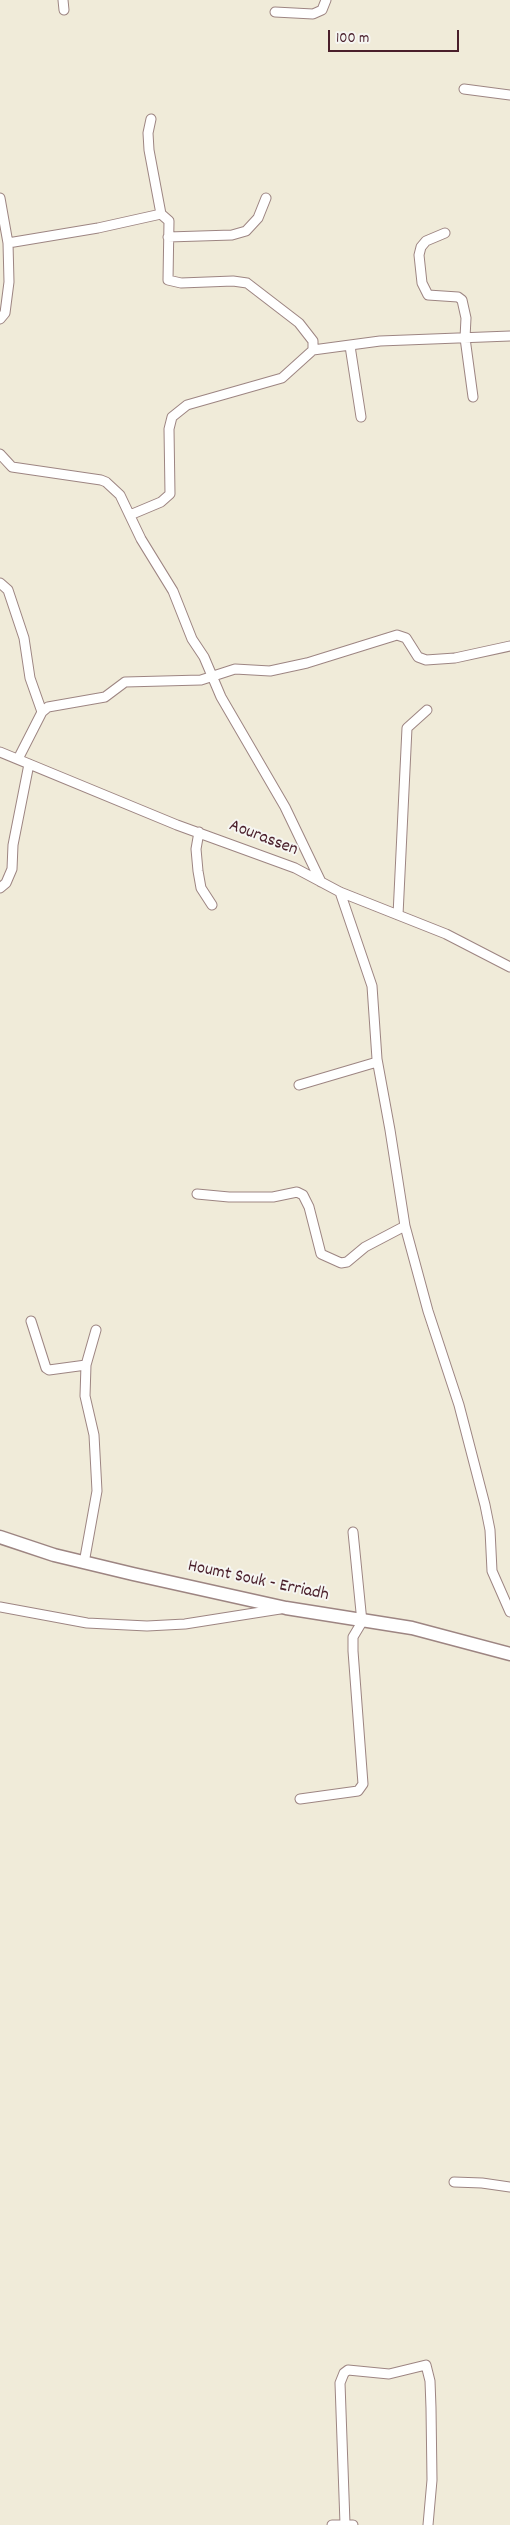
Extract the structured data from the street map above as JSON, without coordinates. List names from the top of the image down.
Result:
{
  "streets": {
    "street": ["Aourassen", "Houmt Souk - Erriadh"]
  },
  "scale_bar": "100 m"
}
